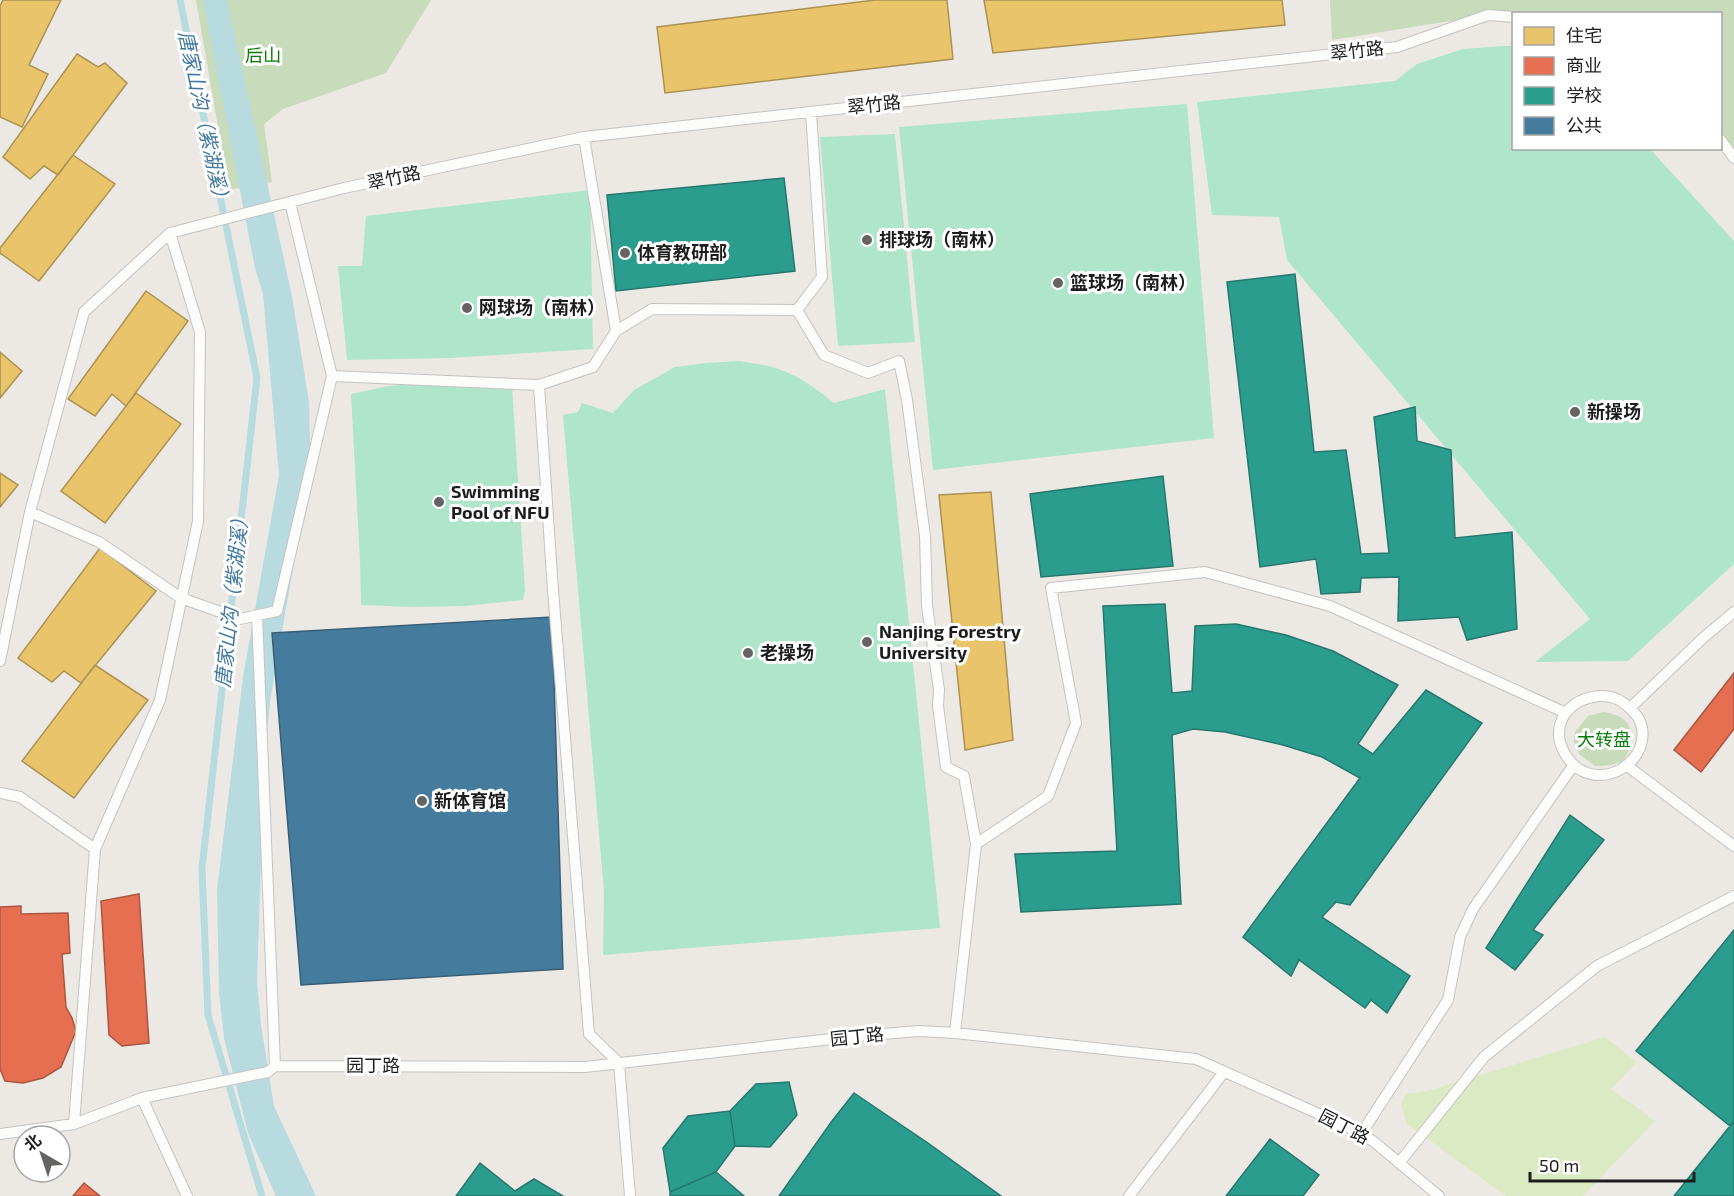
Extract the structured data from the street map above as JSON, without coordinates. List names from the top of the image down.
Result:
{
  "streets": {
    "lane": ["翠竹路", "园丁路"]
  },
  "water": ["唐家山沟（紫湖溪）"],
  "parks": ["后山", "大转盘"],
  "places": [
    "排球场（南林）",
    "体育教研部",
    "篮球场（南林）",
    "网球场（南林）",
    "新操场",
    "Swimming Pool of NFU",
    "Nanjing Forestry University",
    "老操场",
    "新体育馆"
  ],
  "legend": [
    "住宅",
    "商业",
    "学校",
    "公共"
  ],
  "scale_bar": "50 m",
  "north": "top left"
}
